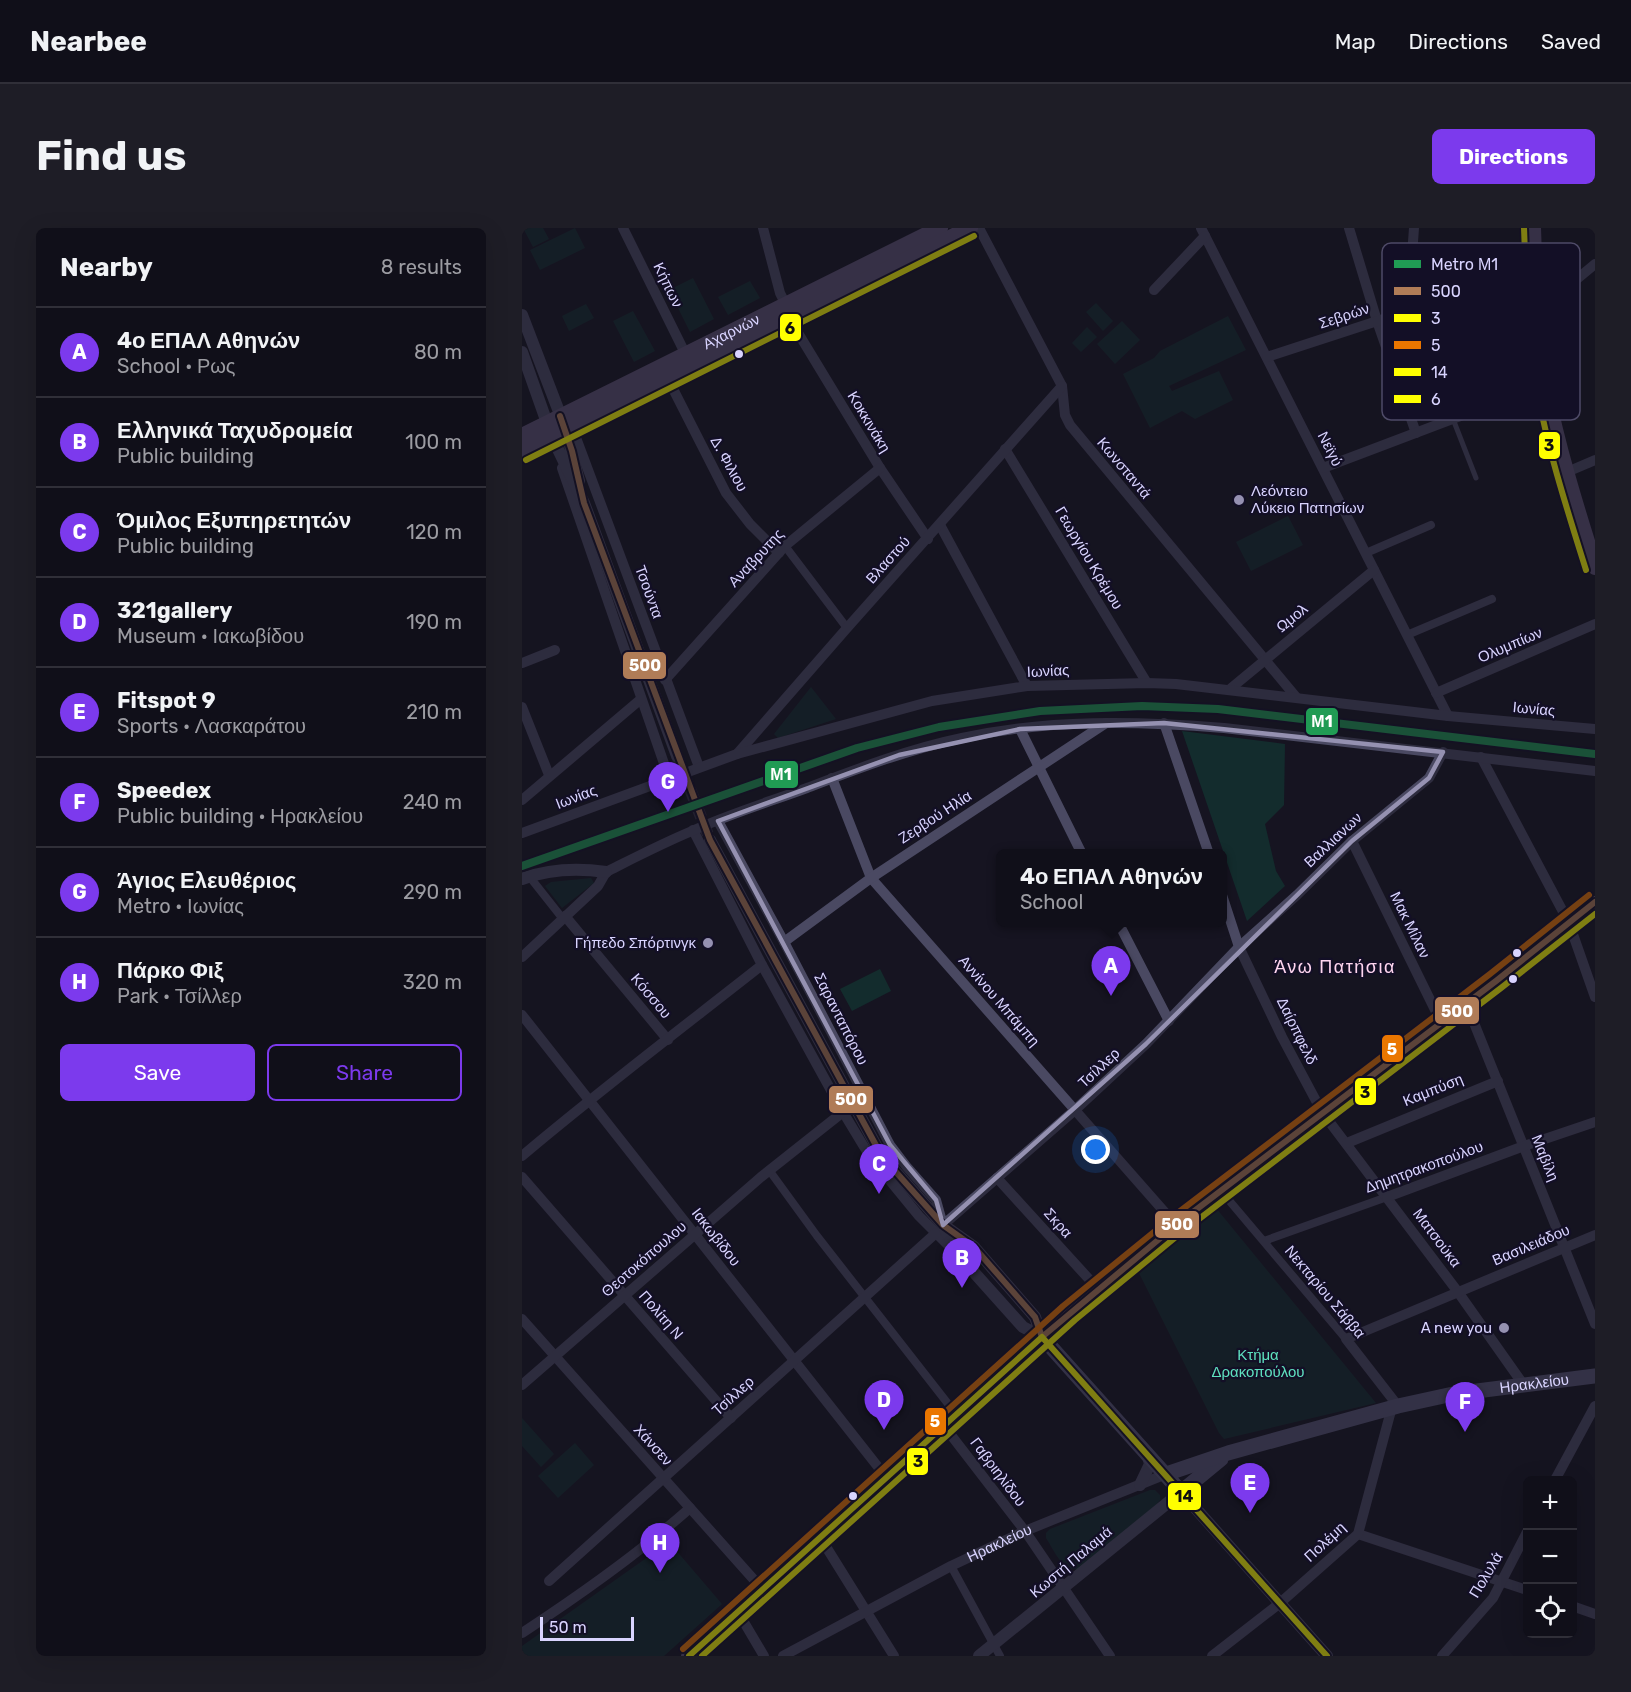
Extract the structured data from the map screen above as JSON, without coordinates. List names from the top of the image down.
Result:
{
  "streets": {
    "main road": ["Αχαρνών", "Ηρακλείου"],
    "street": [
      "Κήπων",
      "Σεβρών",
      "Κοκκινάκη",
      "Νεϊγύ",
      "Δ. Φιλιου",
      "Κωνσταντά",
      "Αναβρυτης",
      "Γεωργίου Κρέμου",
      "Βλαστού",
      "Τσούντα",
      "Ωμολ",
      "Ολυμπίων",
      "Ιωνίας",
      "Ζερβού Ηλία",
      "Βαλλιανων",
      "Μακ Μίλαν",
      "Κόσσου",
      "Αννίνου Μπάμπη",
      "Σαρανταπόρου",
      "Δαίρπφελδ",
      "Τσίλλερ",
      "Καμπύση",
      "Μαβίλη",
      "Δημητρακοπούλου",
      "Σκρα",
      "Ιακωβίδου",
      "Ματσούκα",
      "Βασιλειάδου",
      "Θεοτοκόπουλου",
      "Νεκταρίου Σάββα",
      "Πολίτη Ν",
      "Χάνσεν",
      "Γαβριηλίδου",
      "Πολέμη",
      "Κωστή Παλαμά",
      "Πολυλά"
    ]
  },
  "crossings": [
    ["Κήπων", "Αχαρνών"],
    ["Σεβρών", "Νεϊγύ"],
    ["Αχαρνών", "Κοκκινάκη"],
    ["Αχαρνών", "Δ. Φιλιου"],
    ["Αχαρνών", "Τσούντα"],
    ["Κοκκινάκη", "Αναβρυτης"],
    ["Κοκκινάκη", "Βλαστού"],
    ["Νεϊγύ", "Ωμολ"],
    ["Νεϊγύ", "Ολυμπίων"],
    ["Νεϊγύ", "Ιωνίας"],
    ["Δ. Φιλιου", "Αναβρυτης"],
    ["Κωνσταντά", "Βλαστού"],
    ["Κωνσταντά", "Ωμολ"],
    ["Κωνσταντά", "Ιωνίας"],
    ["Αναβρυτης", "Τσούντα"],
    ["Γεωργίου Κρέμου", "Βλαστού"],
    ["Γεωργίου Κρέμου", "Ιωνίας"],
    ["Βλαστού", "Ιωνίας"],
    ["Τσούντα", "Ιωνίας"],
    ["Ωμολ", "Ιωνίας"],
    ["Ζερβού Ηλία", "Αννίνου Μπάμπη"],
    ["Ζερβού Ηλία", "Σαρανταπόρου"],
    ["Βαλλιανων", "Μακ Μίλαν"],
    ["Βαλλιανων", "Δαίρπφελδ"],
    ["Βαλλιανων", "Τσίλλερ"],
    ["Αννίνου Μπάμπη", "Τσίλλερ"],
    ["Σαρανταπόρου", "Τσίλλερ"],
    ["Σαρανταπόρου", "Θεοτοκόπουλου"],
    ["Δαίρπφελδ", "Τσίλλερ"],
    ["Δαίρπφελδ", "Ματσούκα"],
    ["Τσίλλερ", "Σκρα"],
    ["Τσίλλερ", "Ιακωβίδου"],
    ["Τσίλλερ", "Πολίτη Ν"],
    ["Τσίλλερ", "Χάνσεν"],
    ["Καμπύση", "Μαβίλη"],
    ["Καμπύση", "Ματσούκα"],
    ["Μαβίλη", "Δημητρακοπούλου"],
    ["Μαβίλη", "Βασιλειάδου"],
    ["Δημητρακοπούλου", "Ματσούκα"],
    ["Δημητρακοπούλου", "Νεκταρίου Σάββα"],
    ["Ιακωβίδου", "Θεοτοκόπουλου"],
    ["Ματσούκα", "Βασιλειάδου"],
    ["Ματσούκα", "Ηρακλείου"],
    ["Βασιλειάδου", "Νεκταρίου Σάββα"],
    ["Θεοτοκόπουλου", "Πολίτη Ν"],
    ["Θεοτοκόπουλου", "Χάνσεν"],
    ["Νεκταρίου Σάββα", "Ηρακλείου"],
    ["Νεκταρίου Σάββα", "Πολέμη"],
    ["Ηρακλείου", "Γαβριηλίδου"],
    ["Ηρακλείου", "Πολέμη"],
    ["Ηρακλείου", "Κωστή Παλαμά"],
    ["Γαβριηλίδου", "Κωστή Παλαμά"]
  ],
  "districts": ["Άνω Πατήσια"],
  "parks": ["Κτήμα Δρακοπούλου"],
  "places": ["Λεόντειο Λύκειο Πατησίων", "Γήπεδο Σπόρτινγκ", "A new you"],
  "lines": [
    "transit line 3",
    "transit line 6",
    "transit line 500",
    "metro line Μ1",
    "transit line 5",
    "transit line 14"
  ],
  "legend": [
    "Metro Μ1",
    "500",
    "3",
    "5",
    "14",
    "6"
  ],
  "scale_bar": "50 m",
  "page": {
    "header": "Nearbee",
    "nav": ["Map", "Directions", "Saved"],
    "buttons": [
      "Directions",
      ["Save", "Share"]
    ],
    "title": "Find us",
    "heading": ["Nearby", "8 results"],
    "list": [
      {
        "mark": "A",
        "name": "4ο ΕΠΑΛ Αθηνών",
        "note": "School · Ρως",
        "value": "80 m"
      },
      {
        "mark": "B",
        "name": "Ελληνικά Ταχυδρομεία",
        "note": "Public building",
        "value": "100 m"
      },
      {
        "mark": "C",
        "name": "Όμιλος Εξυπηρετητών",
        "note": "Public building",
        "value": "120 m"
      },
      {
        "mark": "D",
        "name": "321gallery",
        "note": "Museum · Ιακωβίδου",
        "value": "190 m"
      },
      {
        "mark": "E",
        "name": "Fitspot 9",
        "note": "Sports · Λασκαράτου",
        "value": "210 m"
      },
      {
        "mark": "F",
        "name": "Speedex",
        "note": "Public building · Ηρακλείου",
        "value": "240 m"
      },
      {
        "mark": "G",
        "name": "Άγιος Ελευθέριος",
        "note": "Metro · Ιωνίας",
        "value": "290 m"
      },
      {
        "mark": "H",
        "name": "Πάρκο Φιξ",
        "note": "Park · Τσίλλερ",
        "value": "320 m"
      }
    ],
    "pins": [
      "G",
      "A",
      "C",
      "B",
      "D",
      "F",
      "E",
      "H"
    ],
    "popup": ["4ο ΕΠΑΛ Αθηνών", "School"],
    "map_buttons": ["+", "−"],
    "scale": "50 m"
  }
}
